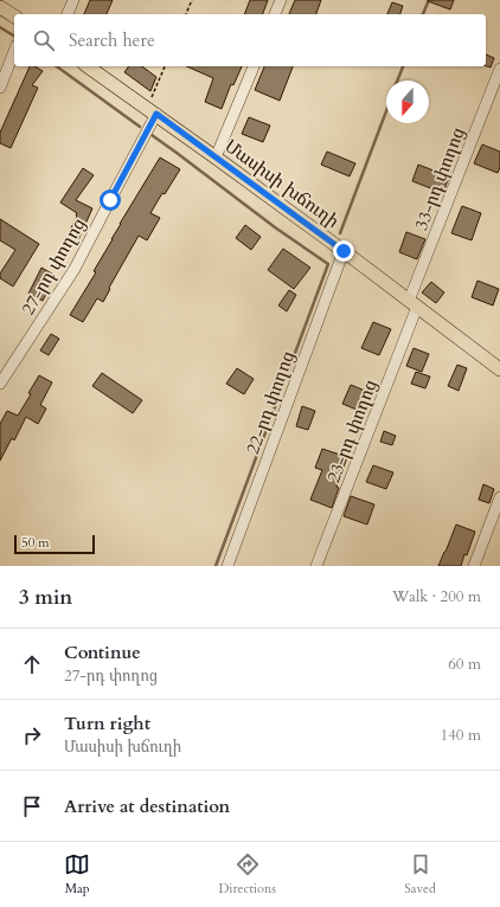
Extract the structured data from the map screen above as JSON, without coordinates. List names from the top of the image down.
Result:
{
  "streets": {
    "main road": ["Մասիսի խճուղի"],
    "street": [
      "33-րդ փողոց",
      "27-րդ փողոց",
      "22-րդ փողոց",
      "23-րդ փողոց"
    ]
  },
  "crossings": [
    ["33-րդ փողոց", "Մասիսի խճուղի"],
    ["33-րդ փողոց", "23-րդ փողոց"],
    ["Մասիսի խճուղի", "27-րդ փողոց"],
    ["Մասիսի խճուղի", "22-րդ փողոց"],
    ["Մասիսի խճուղի", "23-րդ փողոց"]
  ],
  "scale_bar": "50 m",
  "north": "bottom",
  "page": {
    "search": "Search here",
    "scale": "50 m",
    "heading": ["3 min", "Walk · 200 m"],
    "list": [
      ["Continue", "27-րդ փողոց", "60 m"],
      ["Turn right", "Մասիսի խճուղի", "140 m"],
      "Arrive at destination"
    ],
    "nav": ["Map", "Directions", "Saved"]
  }
}
